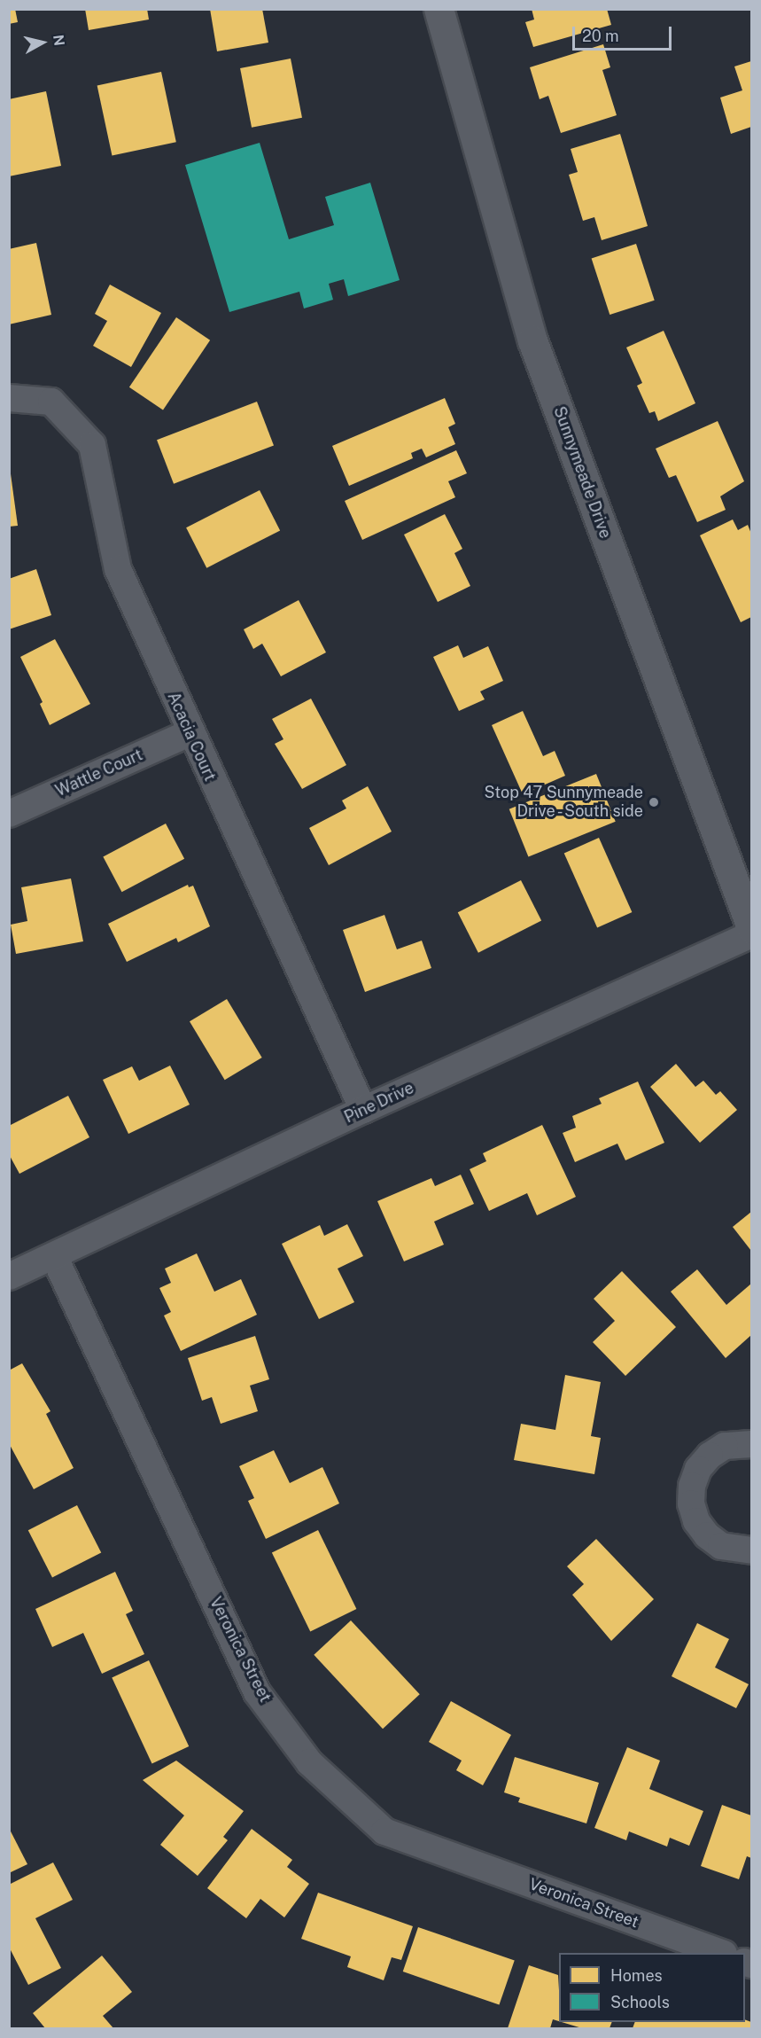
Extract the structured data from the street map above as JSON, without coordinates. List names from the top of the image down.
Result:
{
  "streets": {
    "street": [
      "Sunnymeade Drive",
      "Acacia Court",
      "Wattle Court",
      "Pine Drive",
      "Veronica Street"
    ]
  },
  "crossings": [
    ["Acacia Court", "Wattle Court"],
    ["Acacia Court", "Pine Drive"],
    ["Pine Drive", "Veronica Street"]
  ],
  "places": ["Stop 47 Sunnymeade Drive - South side"],
  "legend": ["Homes", "Schools"],
  "scale_bar": "20 m",
  "north": "right"
}
